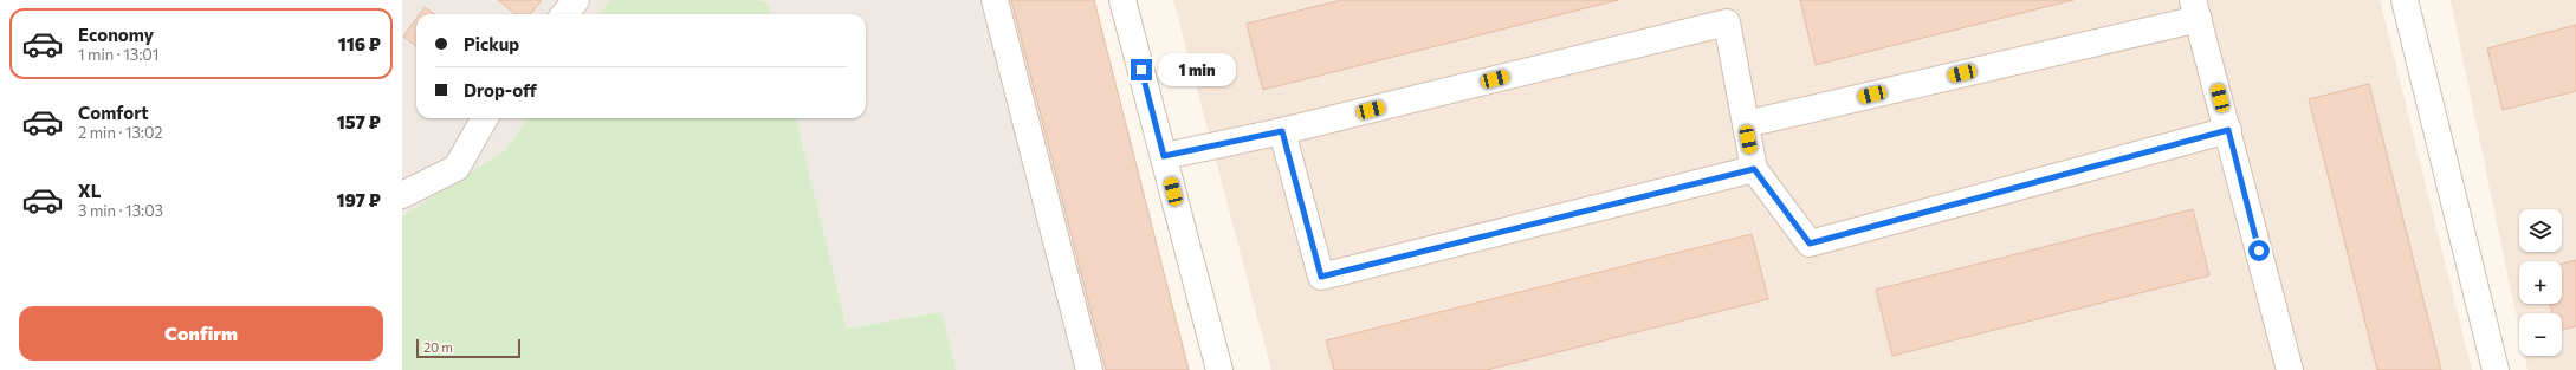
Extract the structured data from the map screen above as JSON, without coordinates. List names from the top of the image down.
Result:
{
  "scale_bar": "20 m",
  "page": {
    "list": [
      {
        "name": "Economy",
        "note": "1 min · 13:01",
        "value": "116 ₽"
      },
      {
        "name": "Comfort",
        "note": "2 min · 13:02",
        "value": "157 ₽"
      },
      {
        "name": "XL",
        "note": "3 min · 13:03",
        "value": "197 ₽"
      }
    ],
    "banner": ["Pickup", "Drop-off"],
    "bubble": "1 min",
    "map_buttons": ["+", "−"],
    "buttons": "Confirm",
    "scale": "20 m"
  }
}
